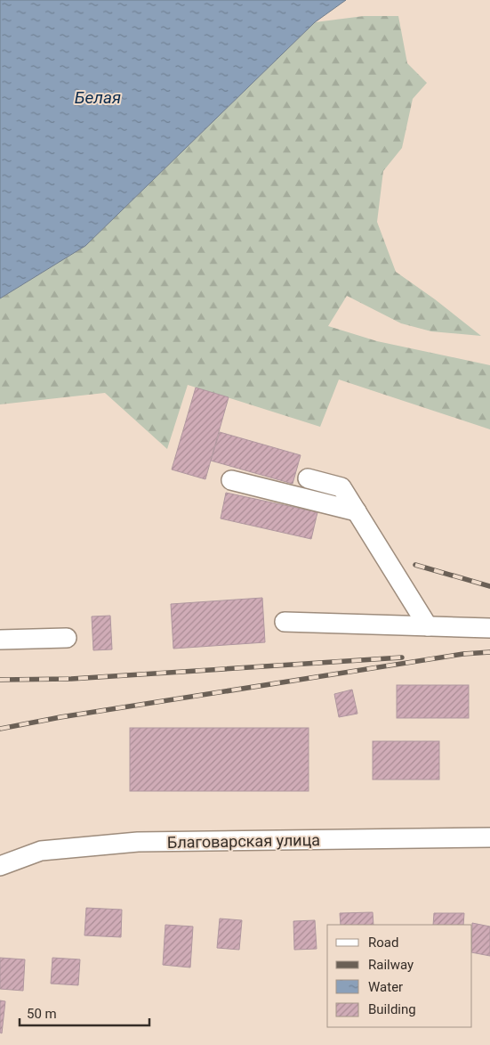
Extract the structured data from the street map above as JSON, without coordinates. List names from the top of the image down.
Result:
{
  "streets": {
    "street": ["Благоварская улица"]
  },
  "water": ["Белая"],
  "legend": [
    "Road",
    "Railway",
    "Water",
    "Building"
  ],
  "scale_bar": "50 m"
}
